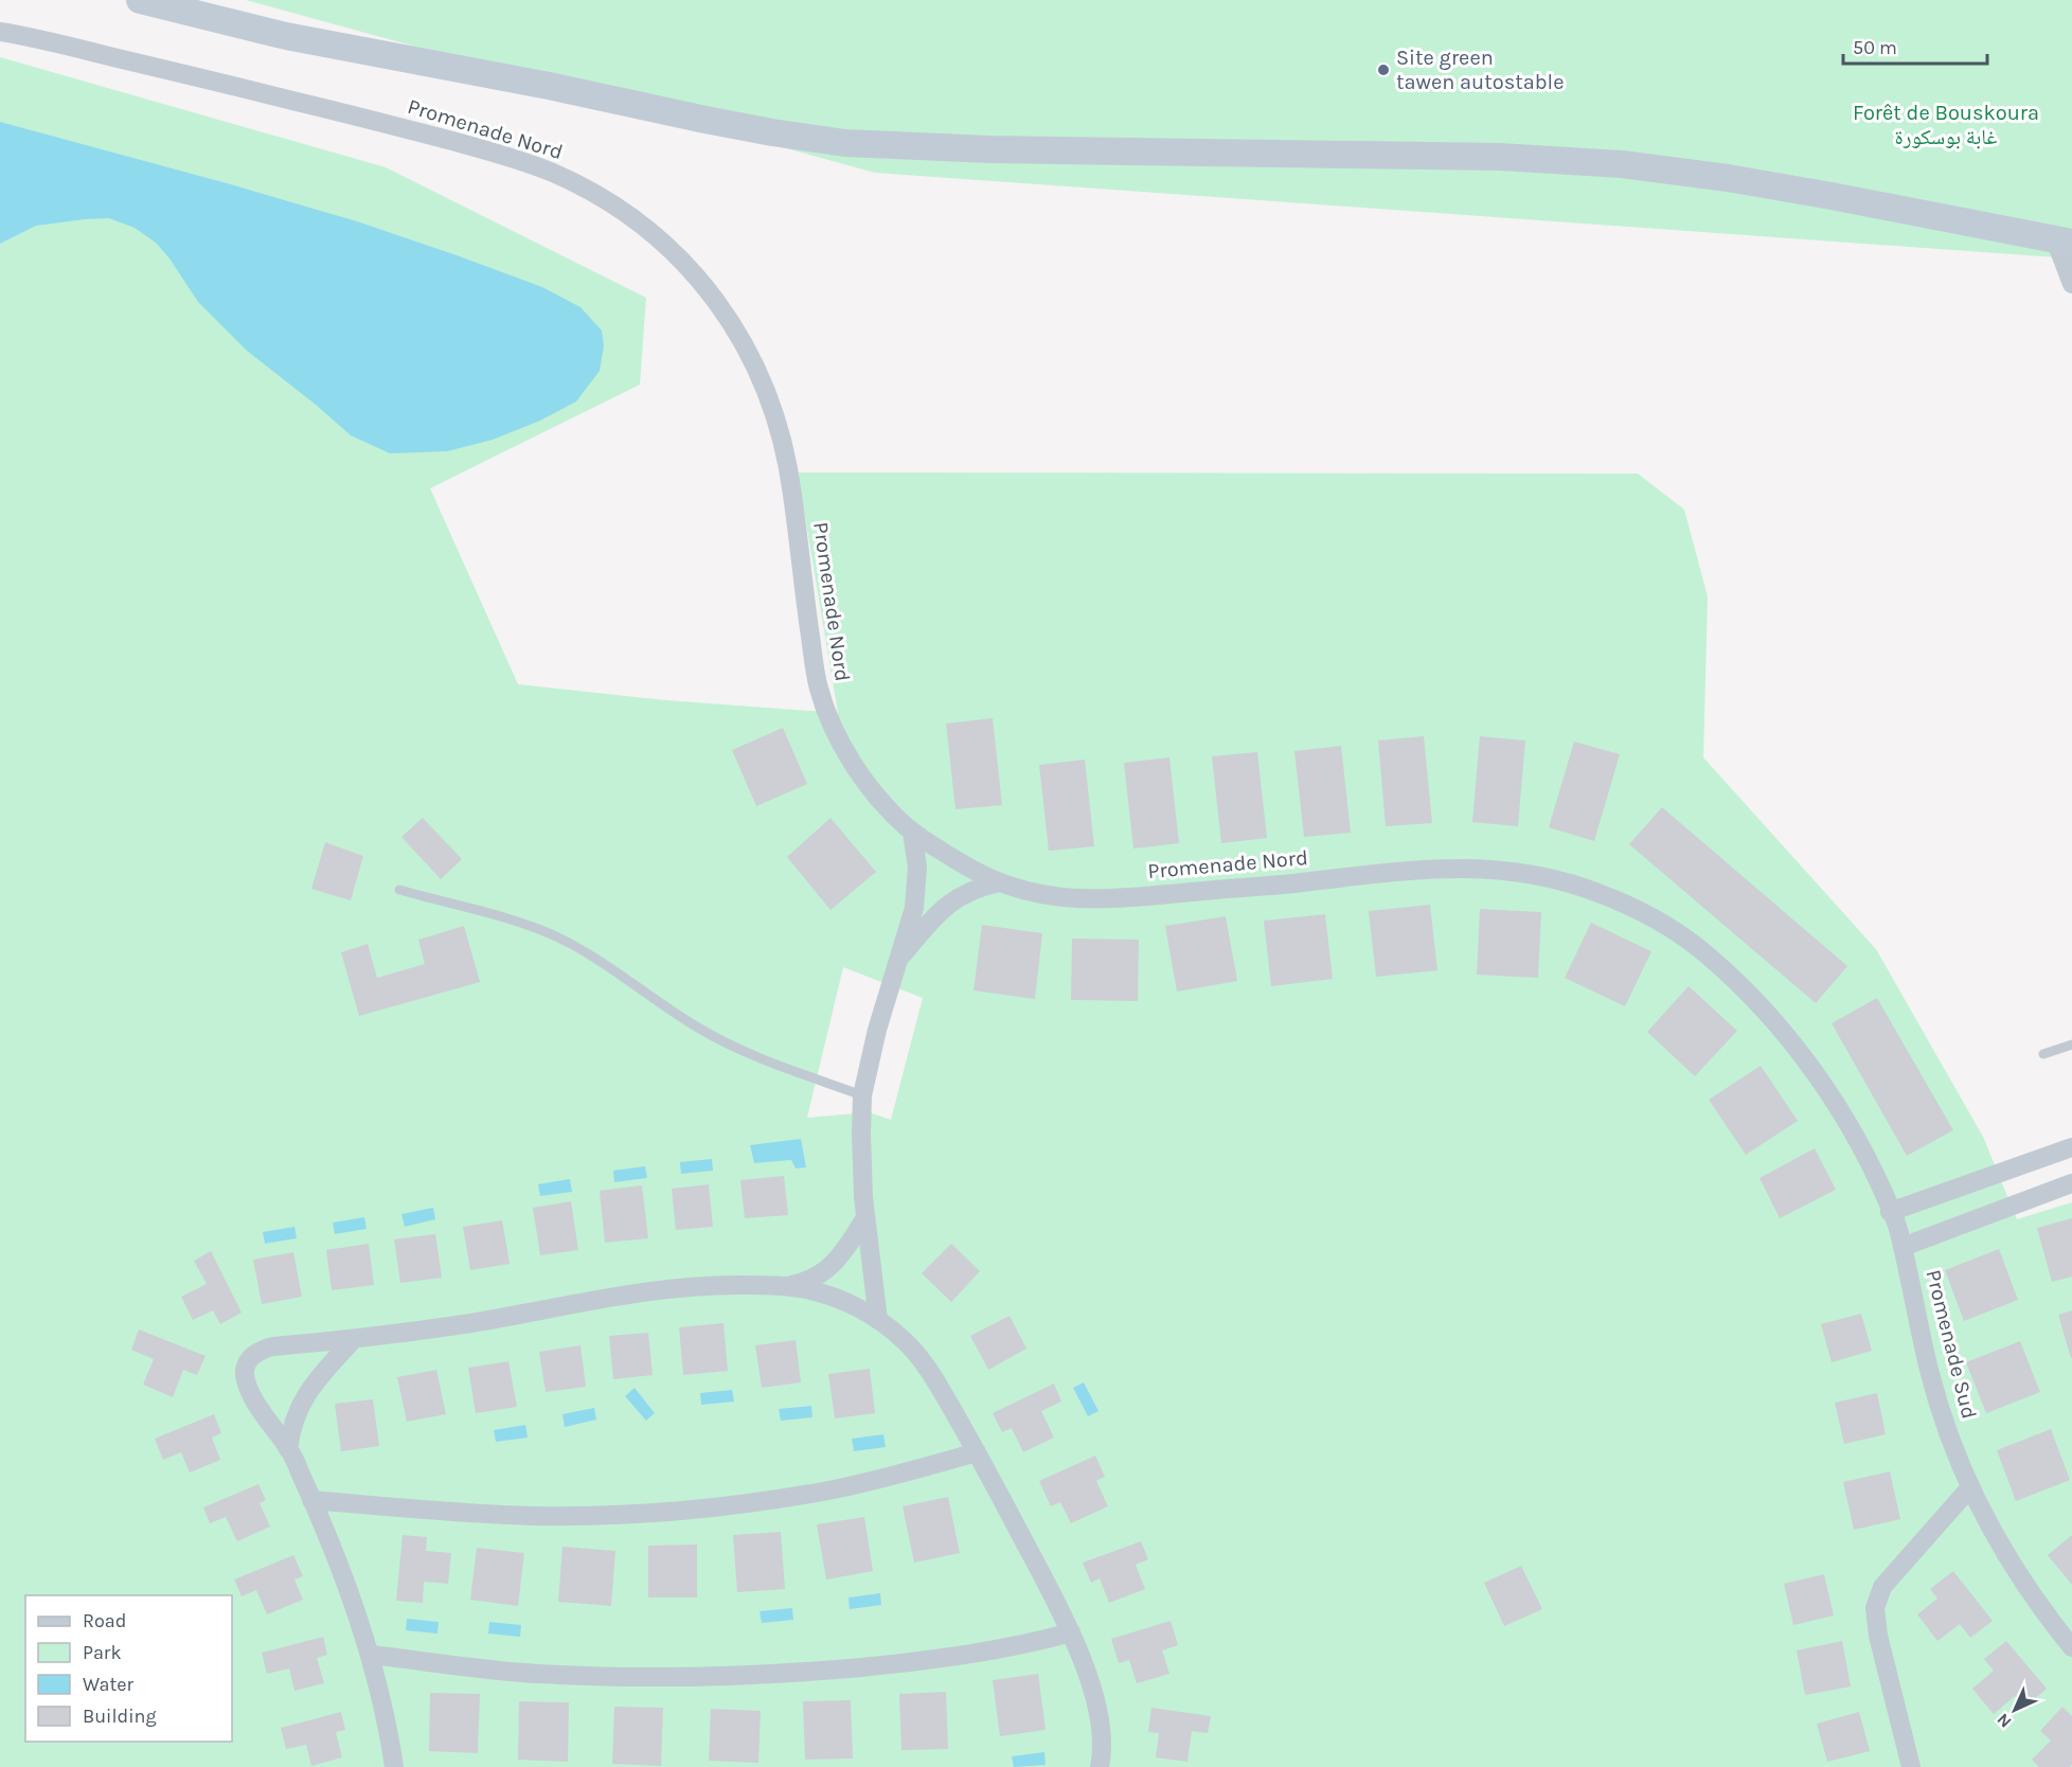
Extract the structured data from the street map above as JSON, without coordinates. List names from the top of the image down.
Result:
{
  "streets": {
    "street": ["Promenade Nord", "Promenade Sud"]
  },
  "crossings": [
    ["Promenade Nord", "Promenade Sud"]
  ],
  "parks": ["Forêt de Bouskoura غابة بوسكورة"],
  "places": ["Site green tawen autostable"],
  "legend": [
    "Road",
    "Park",
    "Water",
    "Building"
  ],
  "scale_bar": "50 m",
  "north": "bottom left"
}
